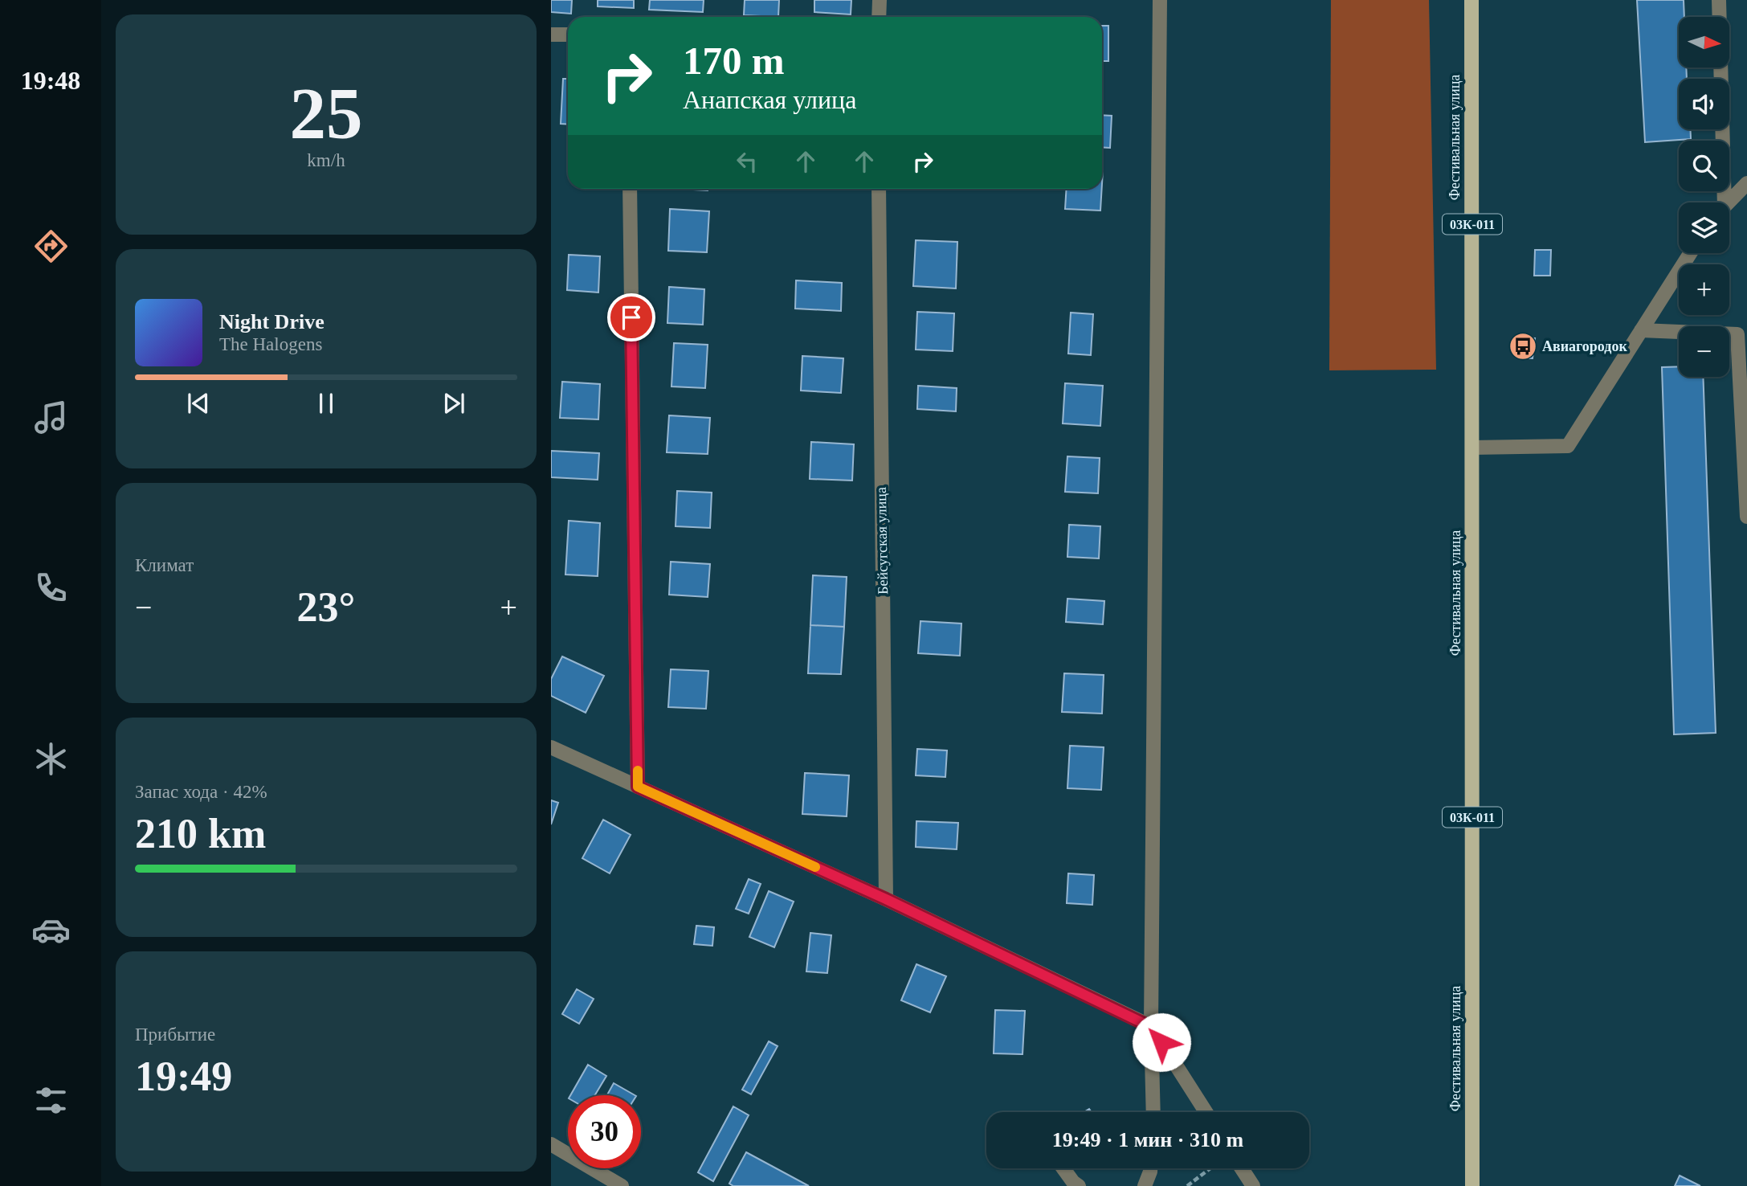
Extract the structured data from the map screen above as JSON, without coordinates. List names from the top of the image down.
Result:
{
  "streets": {
    "main road": ["Фестивальная улица", "03К-011"],
    "street": ["Бейсугская улица"]
  },
  "places": {
    "bus stop": ["Авиагородок"]
  },
  "north": "right",
  "page": {
    "tabs": "19:48",
    "tile": [
      ["25", "km/h"],
      "Климат",
      ["Запас хода · 42%", "210 km"],
      ["Прибытие", "19:49"]
    ],
    "map_buttons": ["+", "−"],
    "turn": ["170 m", "Анапская улица"],
    "song": ["Night Drive", "The Halogens"],
    "heat": ["−", "23°", "+"],
    "limit": "30",
    "trip": "19:49 · 1 мин · 310 m"
  }
}
